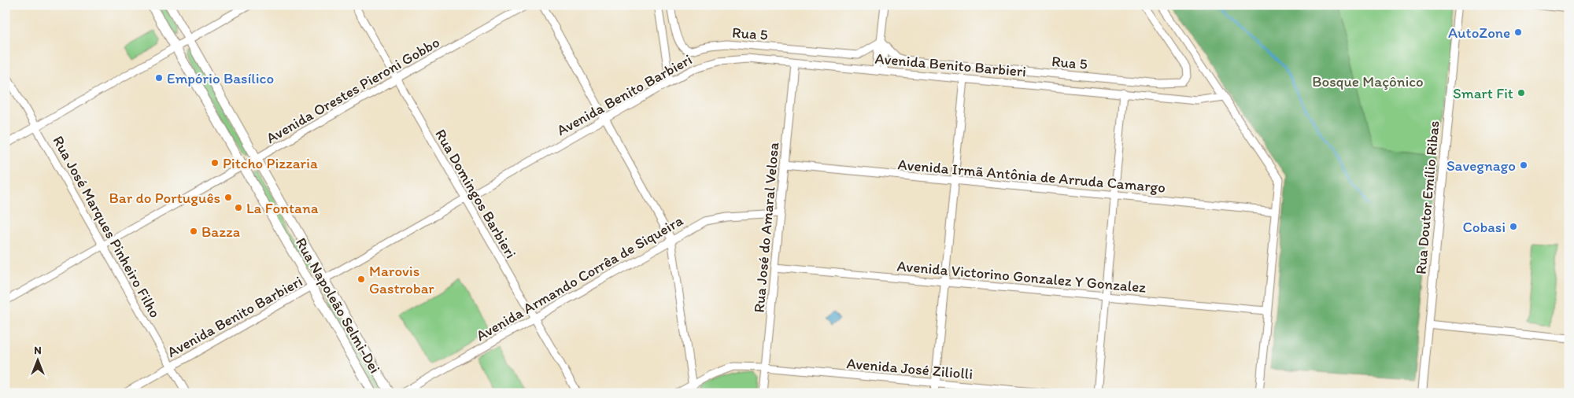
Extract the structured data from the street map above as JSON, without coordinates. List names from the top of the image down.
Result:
{
  "streets": {
    "main road": ["Rua Napoleão Selmi-Dei"],
    "street": [
      "Rua 5",
      "Avenida Benito Barbieri",
      "Avenida Orestes Pieroni Gobbo",
      "Avenida Irmã Antônia de Arruda Camargo",
      "Rua Domingos Barbieri",
      "Rua Doutor Emílio Ribas",
      "Rua José Marques Pinheiro Filho",
      "Rua José do Amaral Velosa",
      "Avenida Victorino Gonzalez Y Gonzalez",
      "Avenida Armando Corrêa de Siqueira",
      "Avenida José Ziliolli"
    ]
  },
  "crossings": [
    ["Avenida Benito Barbieri", "Rua Domingos Barbieri"],
    ["Avenida Benito Barbieri", "Rua José Marques Pinheiro Filho"],
    ["Avenida Benito Barbieri", "Rua José do Amaral Velosa"],
    ["Avenida Benito Barbieri", "Rua Napoleão Selmi-Dei"],
    ["Avenida Orestes Pieroni Gobbo", "Rua Domingos Barbieri"],
    ["Avenida Orestes Pieroni Gobbo", "Rua José Marques Pinheiro Filho"],
    ["Avenida Orestes Pieroni Gobbo", "Rua Napoleão Selmi-Dei"],
    ["Avenida Irmã Antônia de Arruda Camargo", "Rua José do Amaral Velosa"],
    ["Rua Domingos Barbieri", "Avenida Armando Corrêa de Siqueira"],
    ["Rua José do Amaral Velosa", "Avenida Victorino Gonzalez Y Gonzalez"],
    ["Rua José do Amaral Velosa", "Avenida Armando Corrêa de Siqueira"],
    ["Rua José do Amaral Velosa", "Avenida José Ziliolli"]
  ],
  "parks": ["Bosque Maçônico"],
  "places": [
    "AutoZone",
    "Empório Basílico",
    "Smart Fit",
    "Pitcho Pizzaria",
    "Savegnago",
    "Bar do Português",
    "La Fontana",
    "Cobasi",
    "Bazza",
    "Marovis Gastrobar"
  ],
  "north": "top"
}
